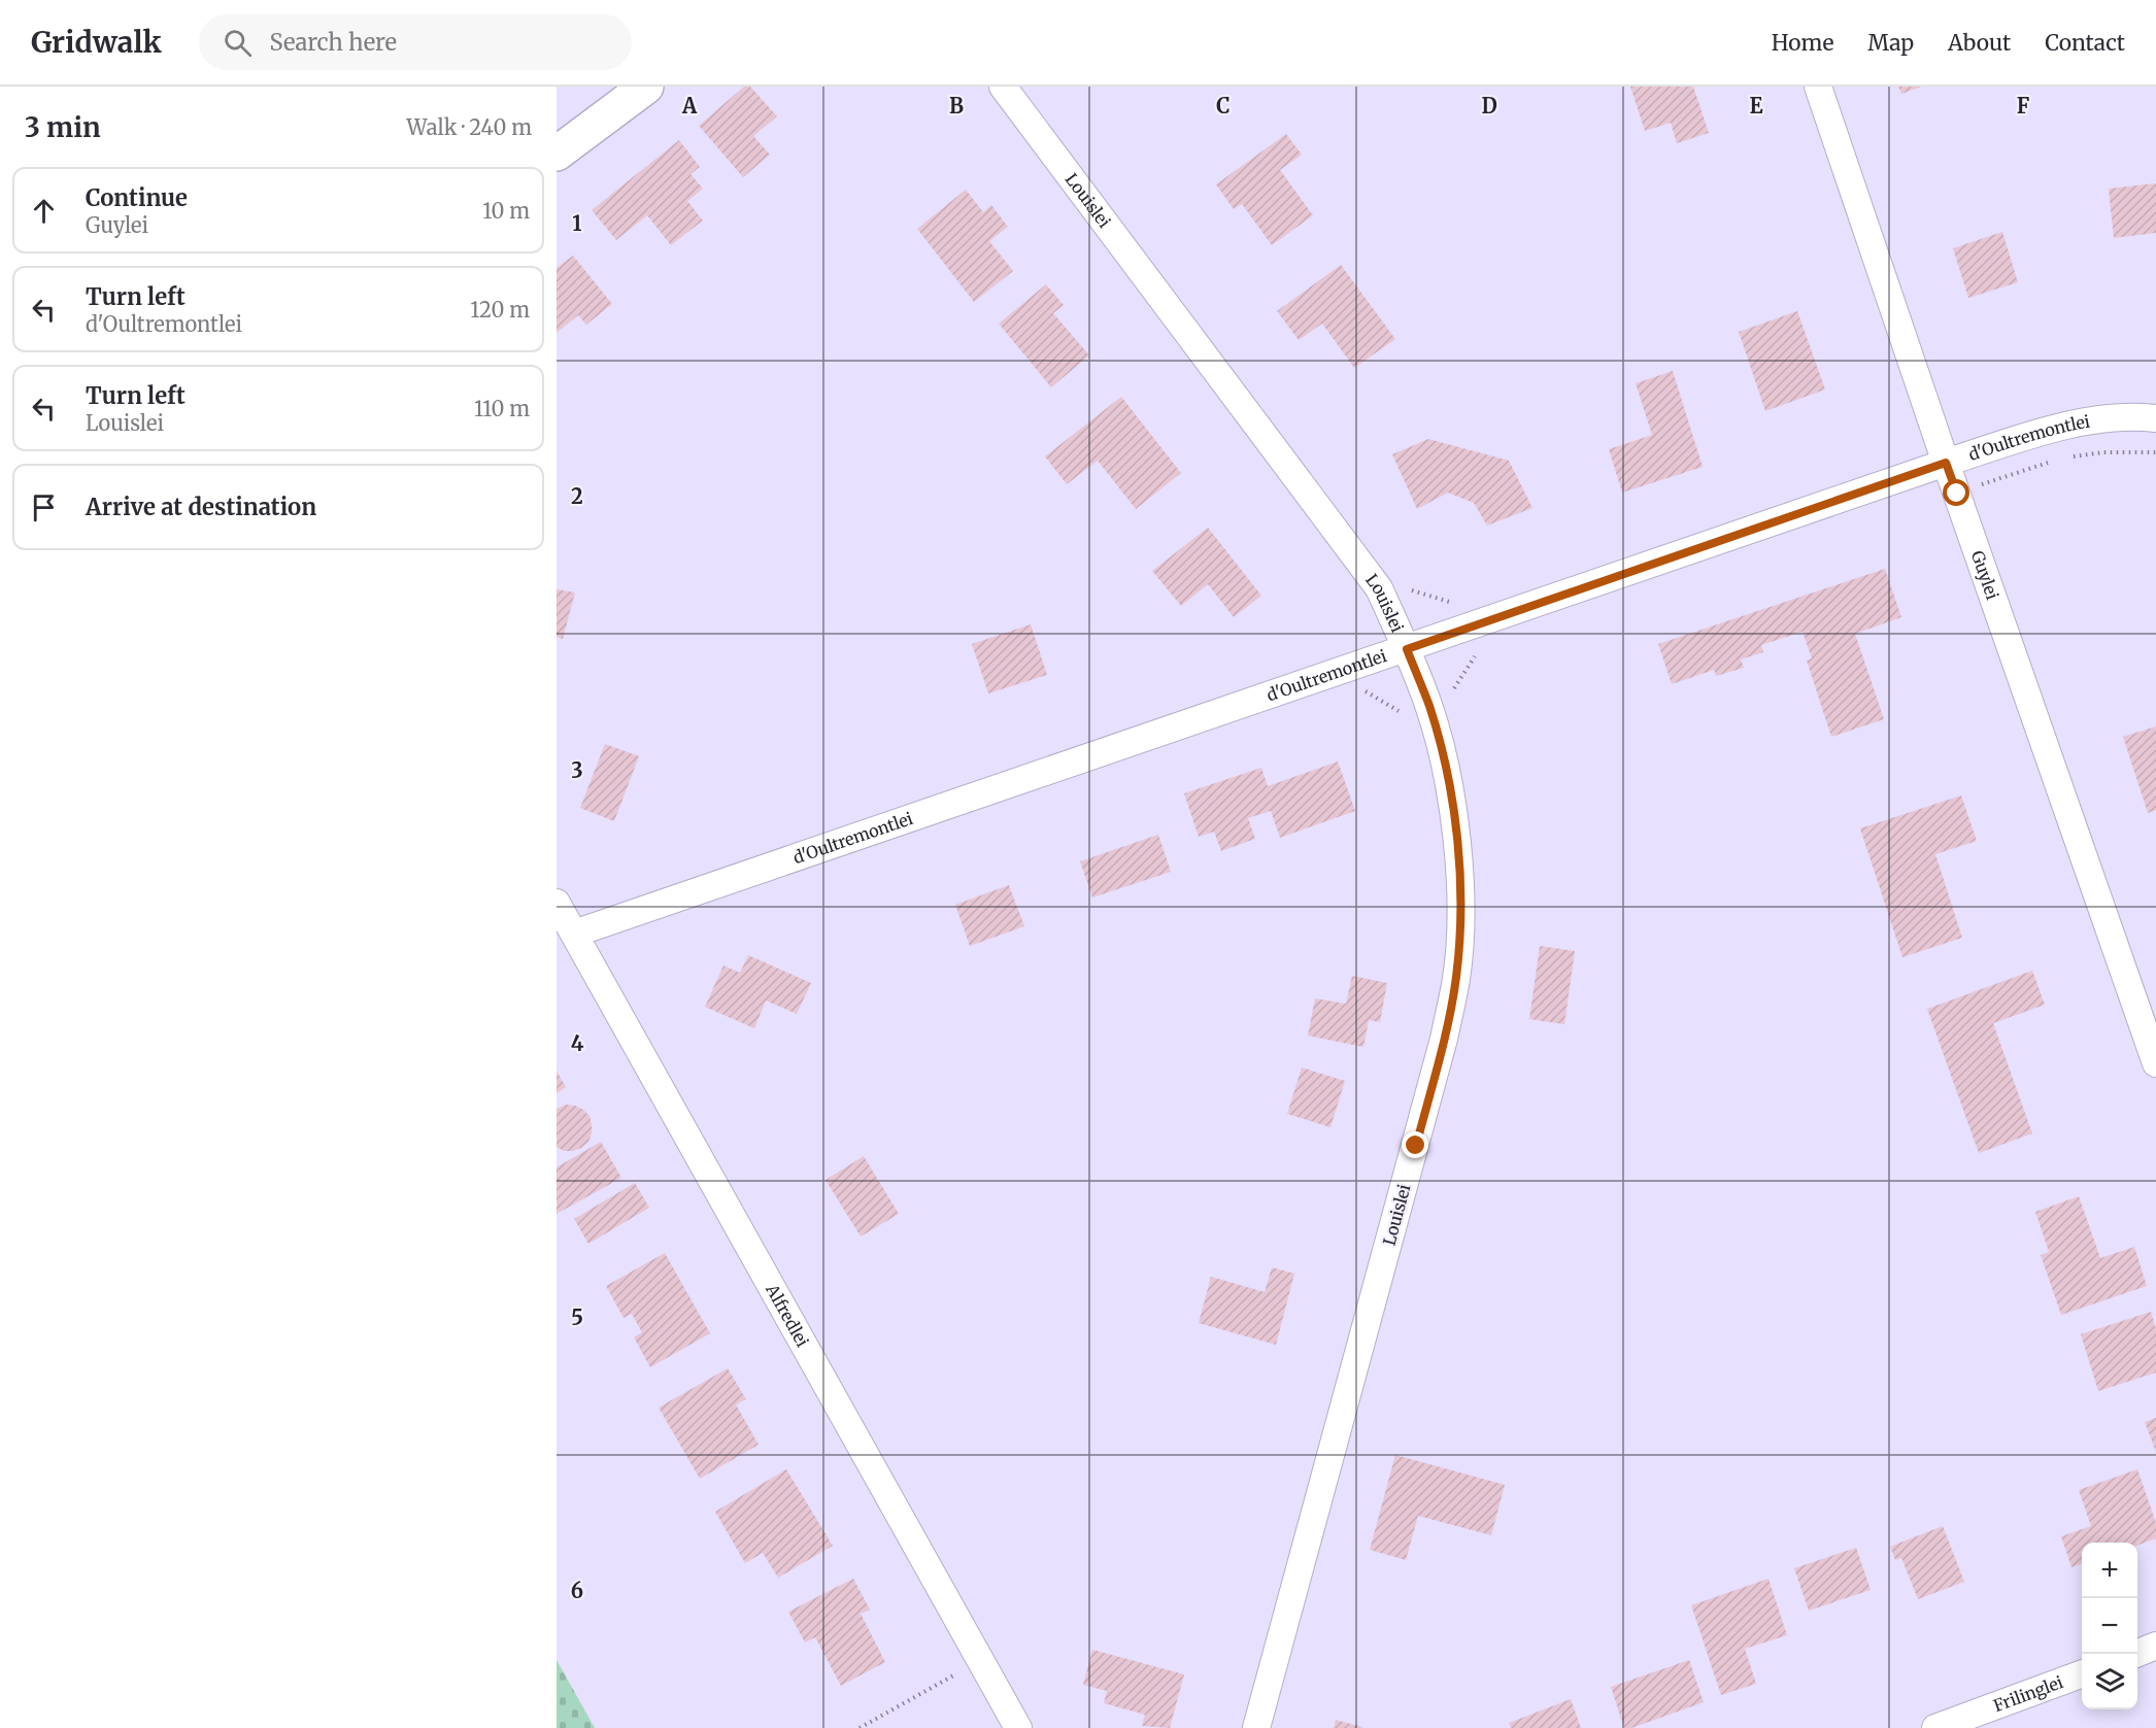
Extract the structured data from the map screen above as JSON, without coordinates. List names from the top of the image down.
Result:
{
  "streets": {
    "street": [
      "Louislei",
      "d'Oultremontlei",
      "Guylei",
      "Alfredlei",
      "Frilinglei"
    ]
  },
  "crossings": [
    ["Louislei", "d'Oultremontlei"],
    ["d'Oultremontlei", "Guylei"],
    ["d'Oultremontlei", "Alfredlei"]
  ],
  "page": {
    "header": "Gridwalk",
    "search": "Search here",
    "nav": [
      "Home",
      "Map",
      "About",
      "Contact"
    ],
    "heading": ["3 min", "Walk · 240 m"],
    "list": [
      ["Continue", "Guylei", "10 m"],
      ["Turn left", "d'Oultremontlei", "120 m"],
      ["Turn left", "Louislei", "110 m"],
      "Arrive at destination"
    ],
    "map_buttons": ["+", "−"]
  },
  "grid": {
    "columns": [
      "A",
      "B",
      "C",
      "D",
      "E",
      "F"
    ],
    "rows": [
      "1",
      "2",
      "3",
      "4",
      "5",
      "6"
    ]
  }
}
